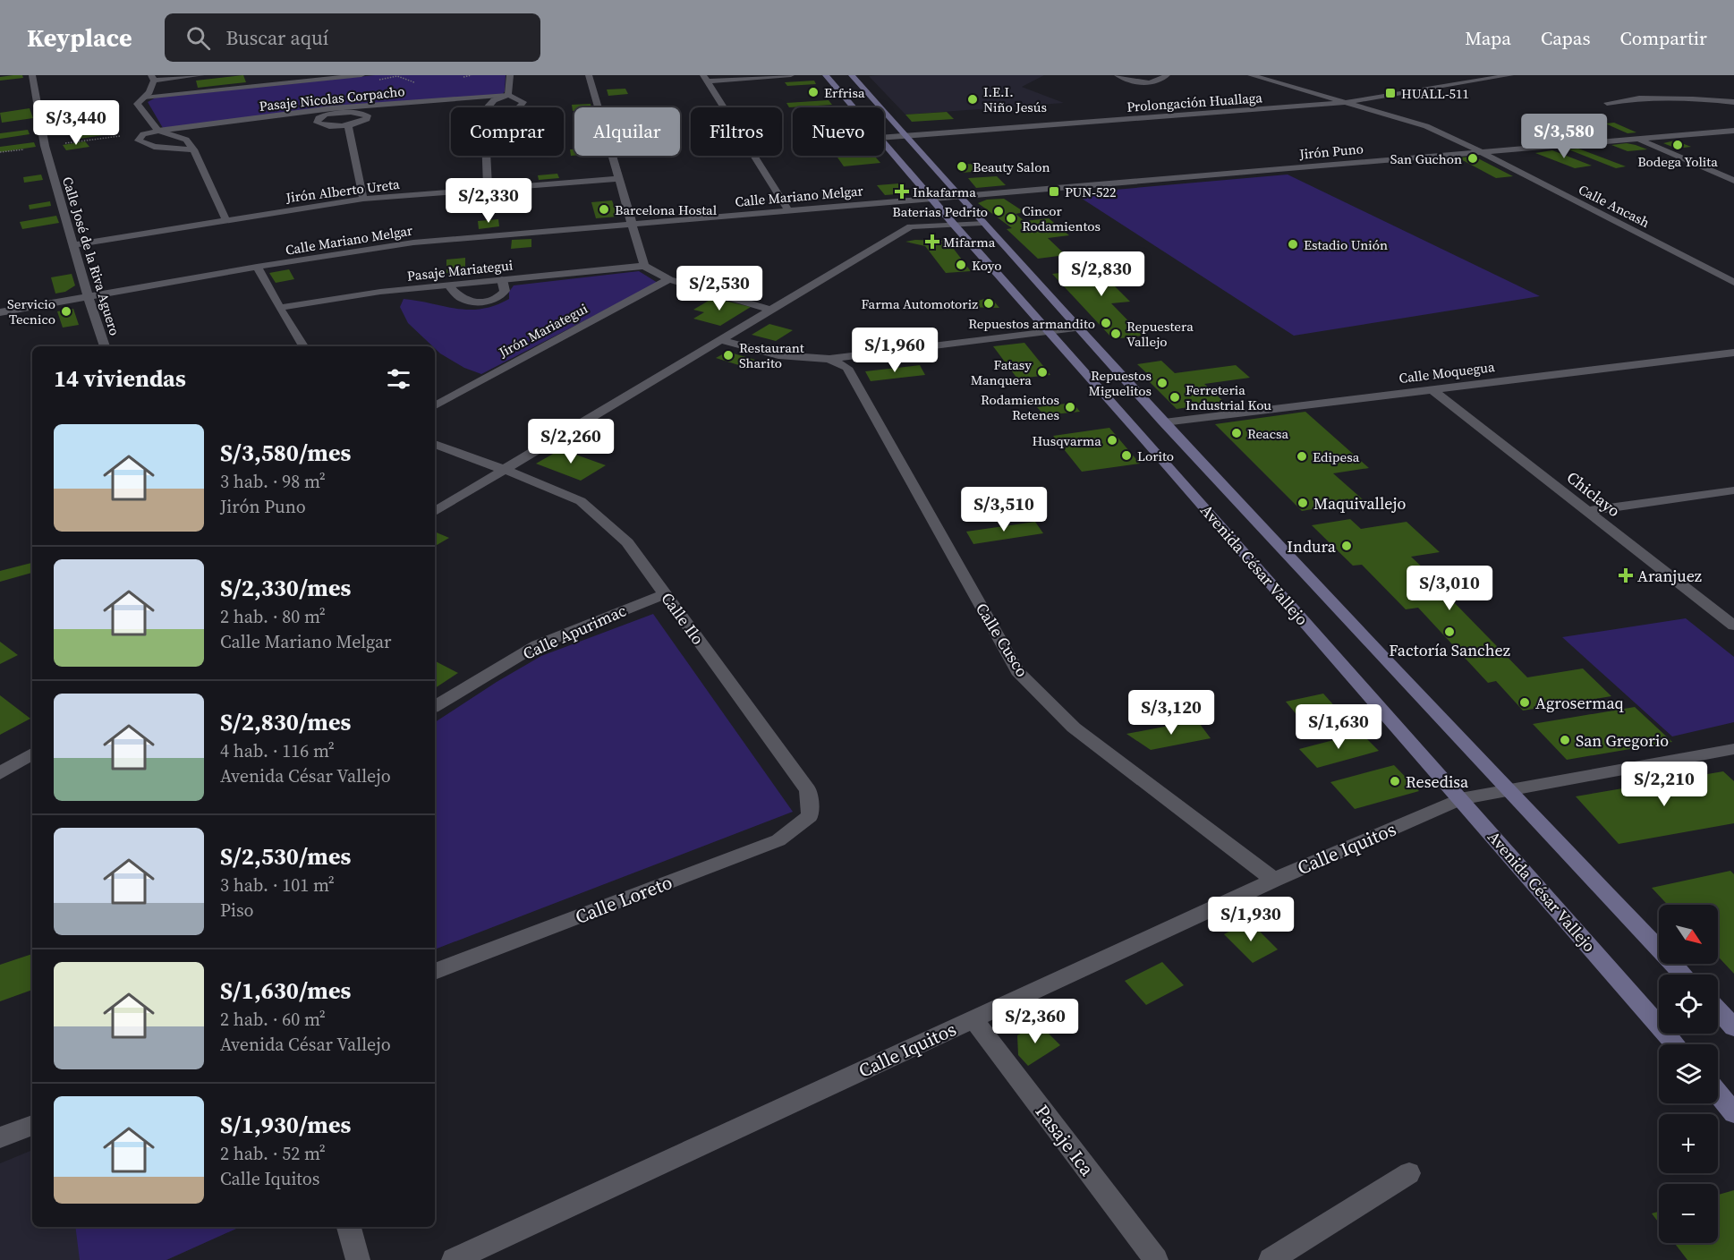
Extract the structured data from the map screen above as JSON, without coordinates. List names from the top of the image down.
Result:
{
  "streets": {
    "main road": ["Avenida César Vallejo"],
    "street": [
      "Pasaje Nicolas Corpacho",
      "Prolongación Huallaga",
      "Jirón Puno",
      "Jirón Alberto Ureta",
      "Calle Mariano Melgar",
      "Calle Ancash",
      "Calle José de la Riva Aguero",
      "Pasaje Mariategui",
      "Jirón Mariategui",
      "Calle Moquegua",
      "Chiclayo",
      "Calle Ilo",
      "Calle Apurimac",
      "Calle Cusco",
      "Calle Iquitos",
      "Calle Loreto",
      "Pasaje Ica"
    ]
  },
  "crossings": [
    ["Prolongación Huallaga", "Calle Ancash"],
    ["Prolongación Huallaga", "Avenida César Vallejo"],
    ["Jirón Puno", "Calle Mariano Melgar"],
    ["Jirón Puno", "Calle Ancash"],
    ["Jirón Puno", "Avenida César Vallejo"],
    ["Jirón Alberto Ureta", "Calle José de la Riva Aguero"],
    ["Calle Mariano Melgar", "Calle José de la Riva Aguero"],
    ["Calle Mariano Melgar", "Avenida César Vallejo"],
    ["Calle Moquegua", "Chiclayo"],
    ["Calle Moquegua", "Avenida César Vallejo"],
    ["Avenida César Vallejo", "Calle Iquitos"],
    ["Calle Ilo", "Calle Apurimac"],
    ["Calle Ilo", "Calle Loreto"],
    ["Calle Cusco", "Calle Iquitos"],
    ["Calle Iquitos", "Pasaje Ica"]
  ],
  "places": {
    "other": [
      "Erfrisa",
      "I.E.I. Niño Jesús",
      "Bodega Yolita",
      "San Guchon",
      "Beauty Salon",
      "Barcelona Hostal",
      "Baterias Pedrito",
      "Cincor Rodamientos",
      "Estadio Unión",
      "Koyo",
      "Farma Automotoriz",
      "Servicio Tecnico",
      "Repuestos armandito",
      "Repuestera Vallejo",
      "Restaurant Sharito",
      "Fatasy Manquera",
      "Repuestos Miguelitos",
      "Ferreteria Industrial Kou",
      "Rodamientos Retenes",
      "Reacsa",
      "Husqvarma",
      "Lorito",
      "Edipesa",
      "Maquivallejo",
      "Indura",
      "Factoría Sanchez",
      "Agrosermaq",
      "San Gregorio",
      "Resedisa"
    ],
    "transit": ["HUALL-511", "PUN-522"],
    "health": ["Inkafarma", "Mifarma", "Aranjuez"]
  },
  "north": "bottom right",
  "page": {
    "header": "Keyplace",
    "search": "Buscar aquí",
    "nav": ["Mapa", "Capas", "Compartir"],
    "price": [
      "S/3,440",
      "S/3,580",
      "S/2,330",
      "S/2,830",
      "S/2,530",
      "S/1,960",
      "S/2,260",
      "S/3,510",
      "S/3,010",
      "S/3,120",
      "S/1,630",
      "S/2,210",
      "S/1,930",
      "S/2,360"
    ],
    "chip": [
      "Comprar",
      "Alquilar",
      "Filtros",
      "Nuevo"
    ],
    "heading": "14 viviendas",
    "list": [
      {
        "name": "S/3,580/mes",
        "note": "3 hab. · 98 m² · Jirón Puno"
      },
      {
        "name": "S/2,330/mes",
        "note": "2 hab. · 80 m² · Calle Mariano Melgar"
      },
      {
        "name": "S/2,830/mes",
        "note": "4 hab. · 116 m² · Avenida César Vallejo"
      },
      {
        "name": "S/2,530/mes",
        "note": "3 hab. · 101 m² · Piso"
      },
      {
        "name": "S/1,630/mes",
        "note": "2 hab. · 60 m² · Avenida César Vallejo"
      },
      {
        "name": "S/1,930/mes",
        "note": "2 hab. · 52 m² · Calle Iquitos"
      }
    ],
    "map_buttons": ["+", "−"]
  }
}
